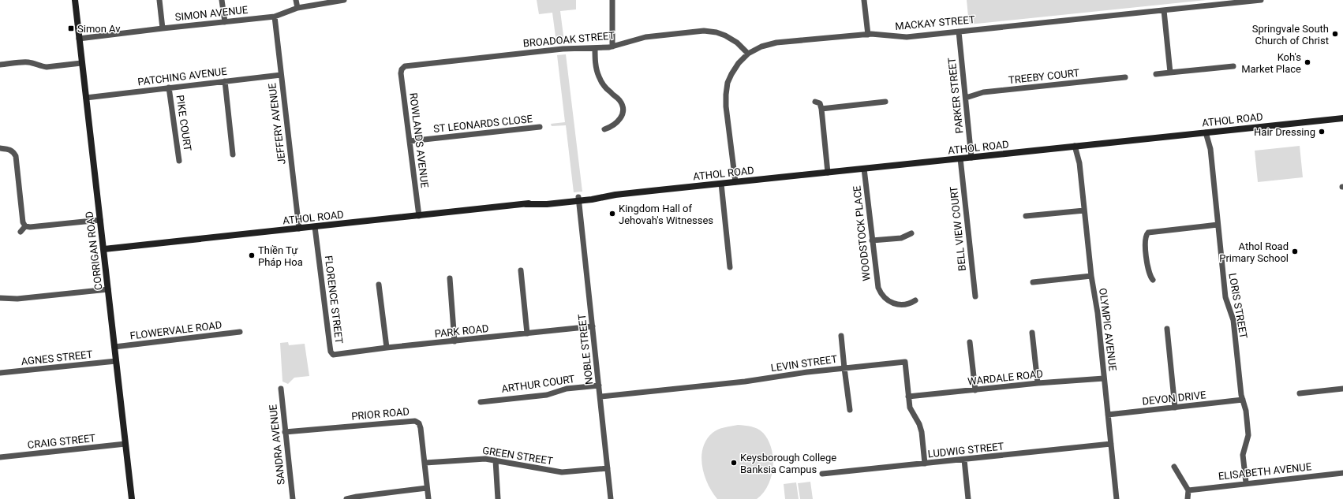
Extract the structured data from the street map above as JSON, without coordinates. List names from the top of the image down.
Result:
{
  "streets": {
    "main road": ["ATHOL ROAD", "CORRIGAN ROAD"],
    "street": [
      "SIMON AVENUE",
      "MACKAY STREET",
      "BROADOAK STREET",
      "PATCHING AVENUE",
      "TREEBY COURT",
      "PARKER STREET",
      "PIKE COURT",
      "JEFFERY AVENUE",
      "ST LEONARDS CLOSE",
      "ROWLANDS AVENUE",
      "BELL VIEW COURT",
      "WOODSTOCK PLACE",
      "FLORENCE STREET",
      "LORIS STREET",
      "OLYMPIC AVENUE",
      "FLOWERVALE ROAD",
      "PARK ROAD",
      "NOBLE STREET",
      "AGNES STREET",
      "LEVIN STREET",
      "WARDALE ROAD",
      "ARTHUR COURT",
      "DEVON DRIVE",
      "PRIOR ROAD",
      "CRAIG STREET",
      "SANDRA AVENUE",
      "LUDWIG STREET",
      "GREEN STREET",
      "ELISABETH AVENUE"
    ]
  },
  "crossings": [
    ["SIMON AVENUE", "JEFFERY AVENUE"],
    ["SIMON AVENUE", "CORRIGAN ROAD"],
    ["MACKAY STREET", "BROADOAK STREET"],
    ["MACKAY STREET", "PARKER STREET"],
    ["MACKAY STREET", "ATHOL ROAD"],
    ["BROADOAK STREET", "ROWLANDS AVENUE"],
    ["PATCHING AVENUE", "PIKE COURT"],
    ["PATCHING AVENUE", "JEFFERY AVENUE"],
    ["PATCHING AVENUE", "CORRIGAN ROAD"],
    ["TREEBY COURT", "PARKER STREET"],
    ["PARKER STREET", "ATHOL ROAD"],
    ["ATHOL ROAD", "JEFFERY AVENUE"],
    ["ATHOL ROAD", "ROWLANDS AVENUE"],
    ["ATHOL ROAD", "BELL VIEW COURT"],
    ["ATHOL ROAD", "WOODSTOCK PLACE"],
    ["ATHOL ROAD", "CORRIGAN ROAD"],
    ["ATHOL ROAD", "FLORENCE STREET"],
    ["ATHOL ROAD", "LORIS STREET"],
    ["ATHOL ROAD", "OLYMPIC AVENUE"],
    ["ATHOL ROAD", "NOBLE STREET"],
    ["ST LEONARDS CLOSE", "ROWLANDS AVENUE"],
    ["CORRIGAN ROAD", "FLOWERVALE ROAD"],
    ["CORRIGAN ROAD", "AGNES STREET"],
    ["CORRIGAN ROAD", "CRAIG STREET"],
    ["FLORENCE STREET", "PARK ROAD"],
    ["LORIS STREET", "DEVON DRIVE"],
    ["LORIS STREET", "ELISABETH AVENUE"],
    ["OLYMPIC AVENUE", "WARDALE ROAD"],
    ["OLYMPIC AVENUE", "DEVON DRIVE"],
    ["OLYMPIC AVENUE", "LUDWIG STREET"],
    ["PARK ROAD", "NOBLE STREET"],
    ["NOBLE STREET", "LEVIN STREET"],
    ["NOBLE STREET", "ARTHUR COURT"],
    ["NOBLE STREET", "GREEN STREET"],
    ["LEVIN STREET", "WARDALE ROAD"],
    ["LEVIN STREET", "LUDWIG STREET"],
    ["PRIOR ROAD", "SANDRA AVENUE"],
    ["PRIOR ROAD", "GREEN STREET"]
  ],
  "places": {
    "transit": ["Simon Av"],
    "other": [
      "Springvale South Church of Christ",
      "Koh's Market Place",
      "Hair Dressing",
      "Kingdom Hall of Jehovah's Witnesses",
      "Athol Road Primary School",
      "Thiền Tự Pháp Hoa",
      "Keysborough College Banksia Campus"
    ]
  }
}
